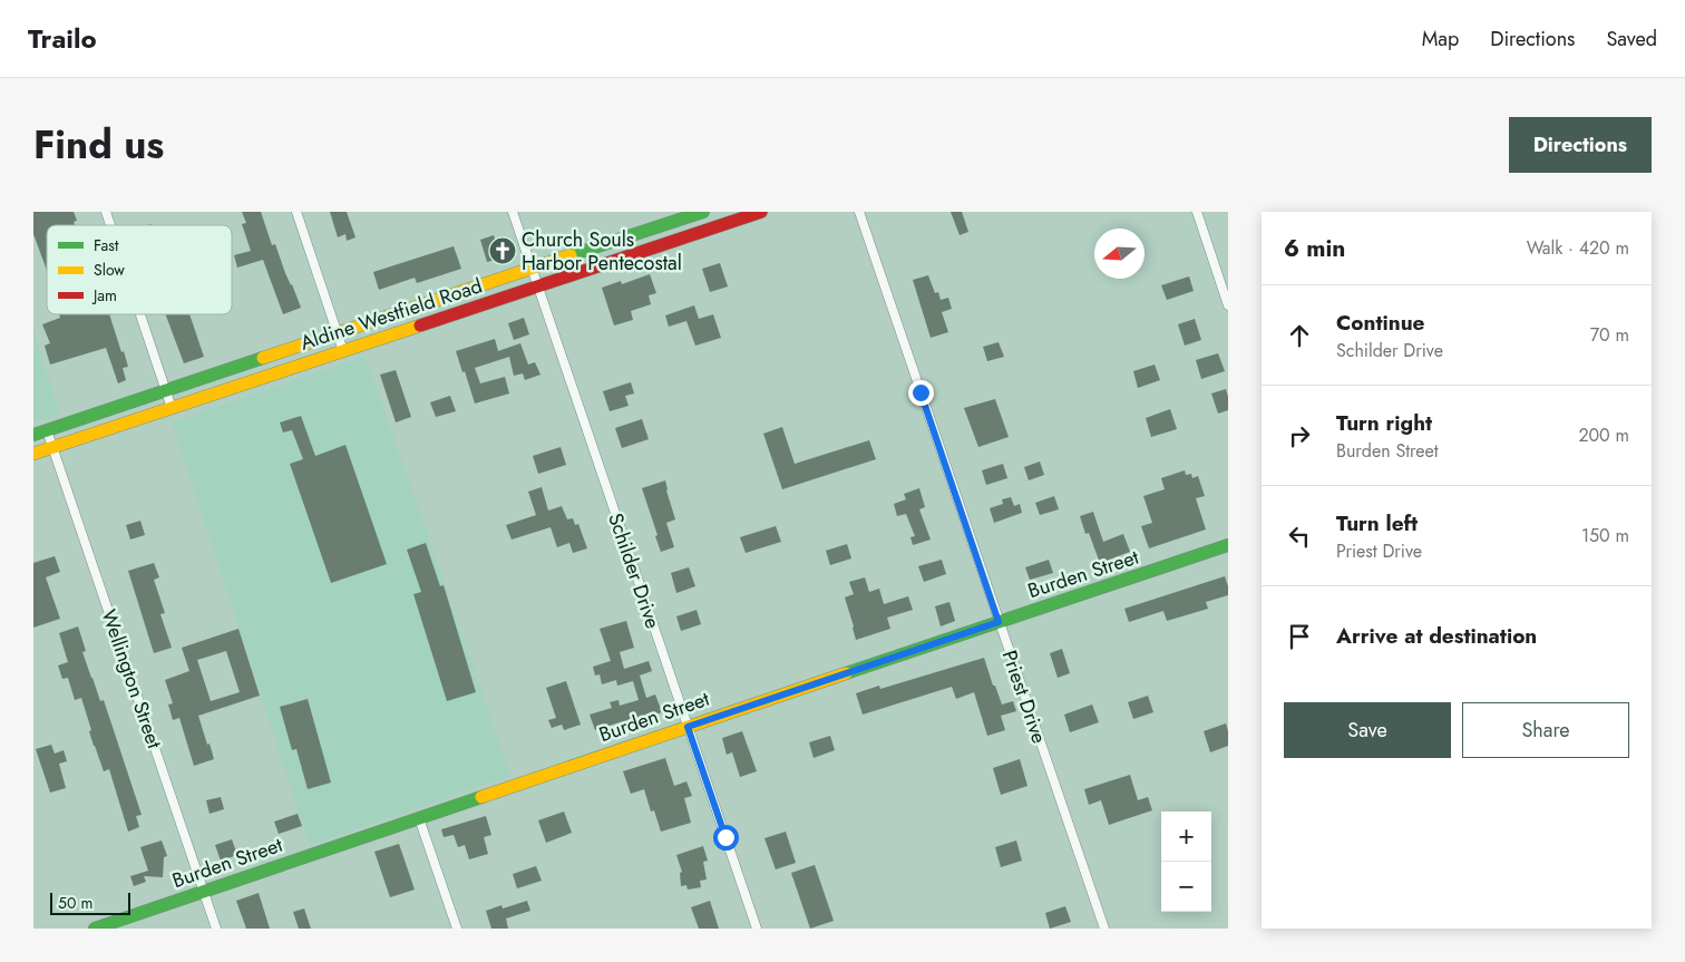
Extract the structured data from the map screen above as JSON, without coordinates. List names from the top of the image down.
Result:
{
  "streets": {
    "main road": ["Aldine Westfield Road", "Burden Street"],
    "street": ["Schilder Drive", "Wellington Street", "Priest Drive"]
  },
  "crossings": [
    ["Aldine Westfield Road", "Schilder Drive"],
    ["Aldine Westfield Road", "Wellington Street"],
    ["Schilder Drive", "Burden Street"],
    ["Burden Street", "Wellington Street"],
    ["Burden Street", "Priest Drive"]
  ],
  "places": {
    "church": ["Church Souls Harbor Pentecostal"]
  },
  "legend": ["Fast", "Slow", "Jam"],
  "scale_bar": "50 m",
  "north": "left",
  "page": {
    "header": "Trailo",
    "nav": ["Map", "Directions", "Saved"],
    "title": "Find us",
    "buttons": [
      "Directions",
      ["Save", "Share"]
    ],
    "heading": ["6 min", "Walk · 420 m"],
    "list": [
      ["Continue", "Schilder Drive", "70 m"],
      ["Turn right", "Burden Street", "200 m"],
      ["Turn left", "Priest Drive", "150 m"],
      "Arrive at destination"
    ],
    "map_buttons": ["+", "−"],
    "scale": "50 m"
  }
}
